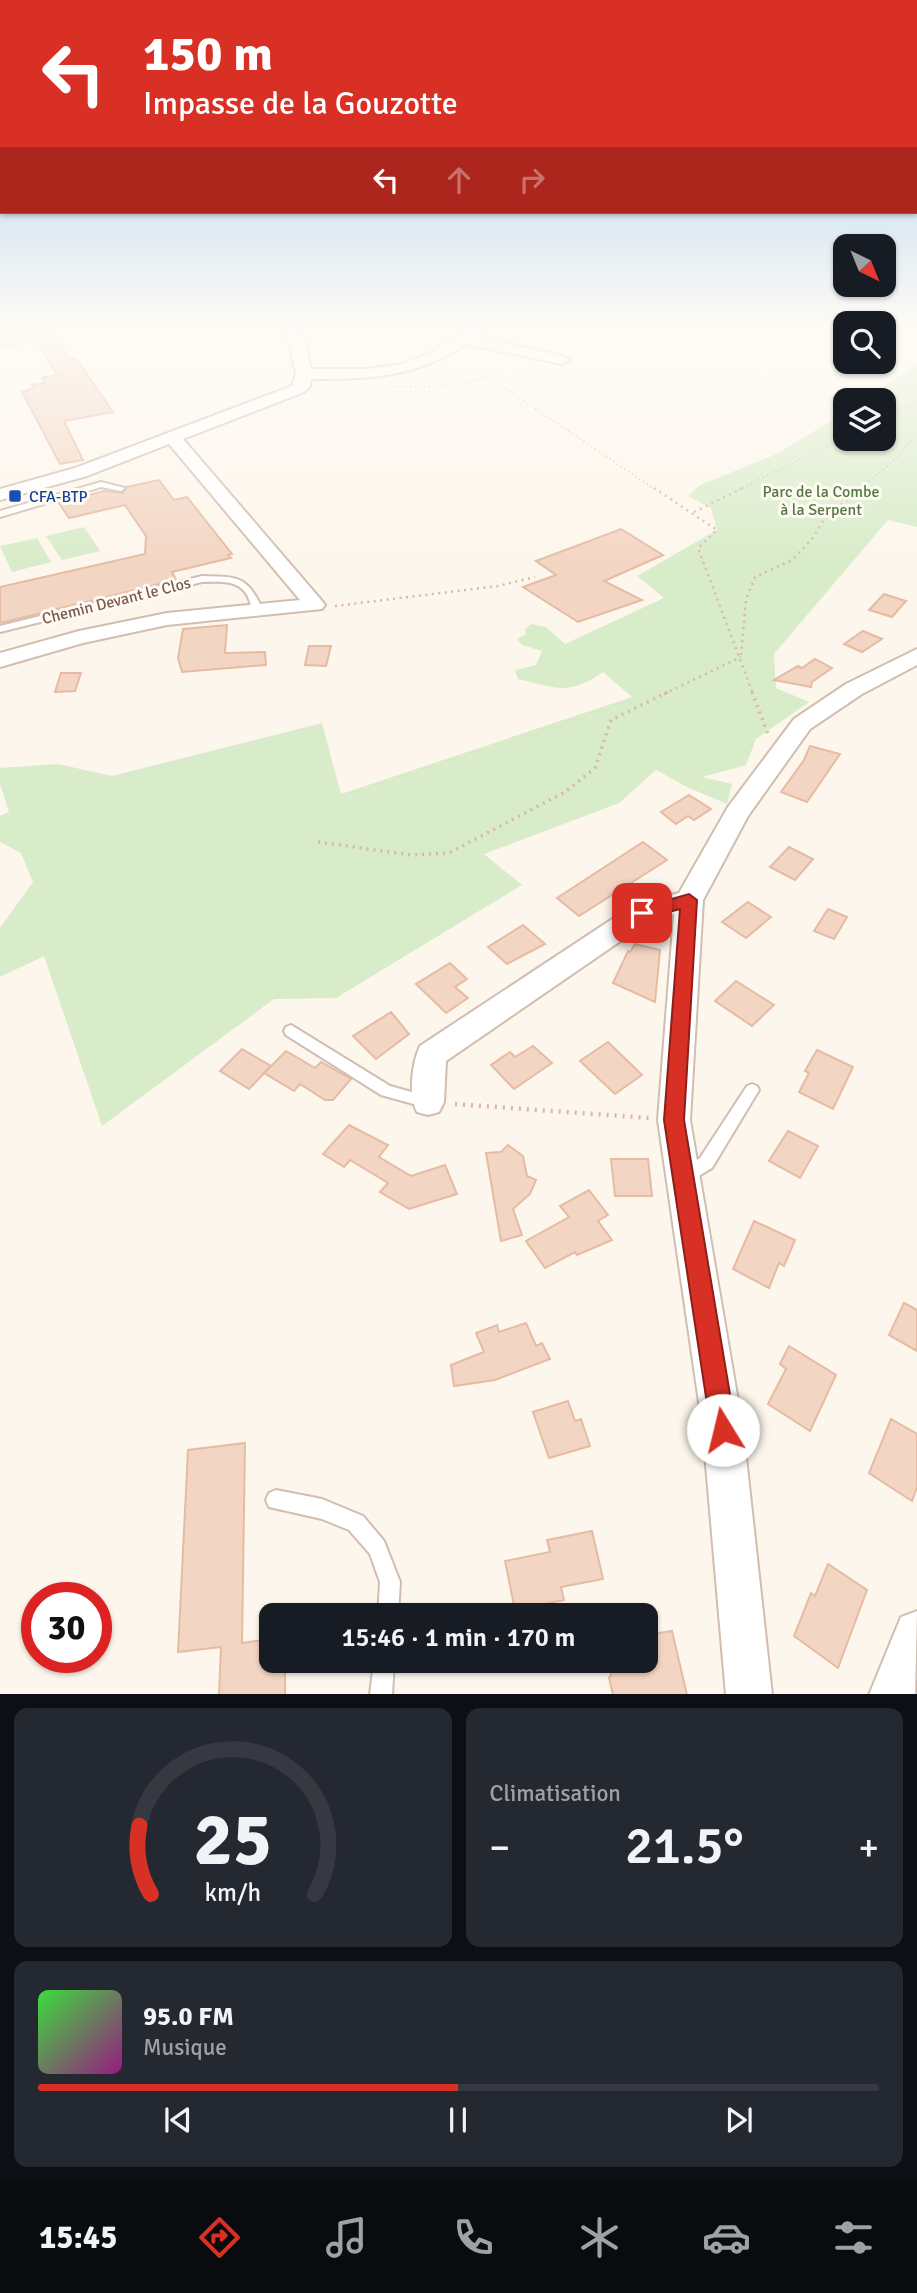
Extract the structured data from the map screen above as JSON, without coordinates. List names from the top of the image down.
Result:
{
  "streets": {
    "lane": ["Chemin Devant le Clos"]
  },
  "parks": ["Parc de la Combe à la Serpent"],
  "places": {
    "transit": ["CFA-BTP"]
  },
  "north": "bottom right",
  "page": {
    "turn": ["150 m", "Impasse de la Gouzotte"],
    "limit": "30",
    "trip": "15:46 · 1 min · 170 m",
    "tile": "Climatisation",
    "heat": ["−", "21.5°", "+"],
    "song": ["95.0 FM", "Musique"],
    "tabs": "15:45",
    "gauge": ["25", "km/h"]
  }
}
